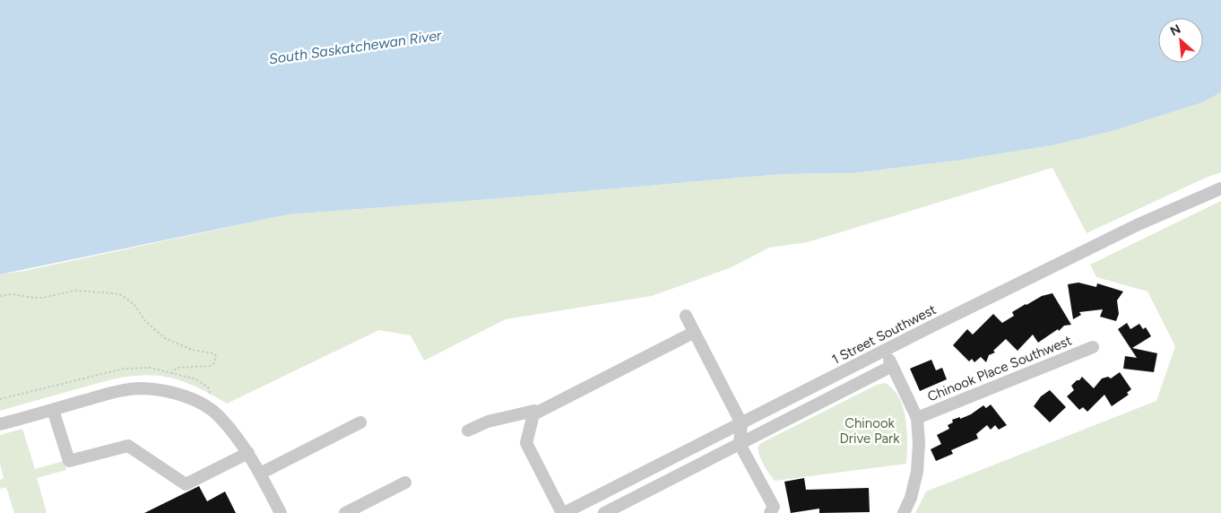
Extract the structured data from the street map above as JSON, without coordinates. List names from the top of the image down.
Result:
{
  "streets": {
    "street": ["1 Street Southwest", "Chinook Place Southwest"]
  },
  "water": ["South Saskatchewan River"],
  "parks": ["Chinook Drive Park"],
  "north": "top left"
}
